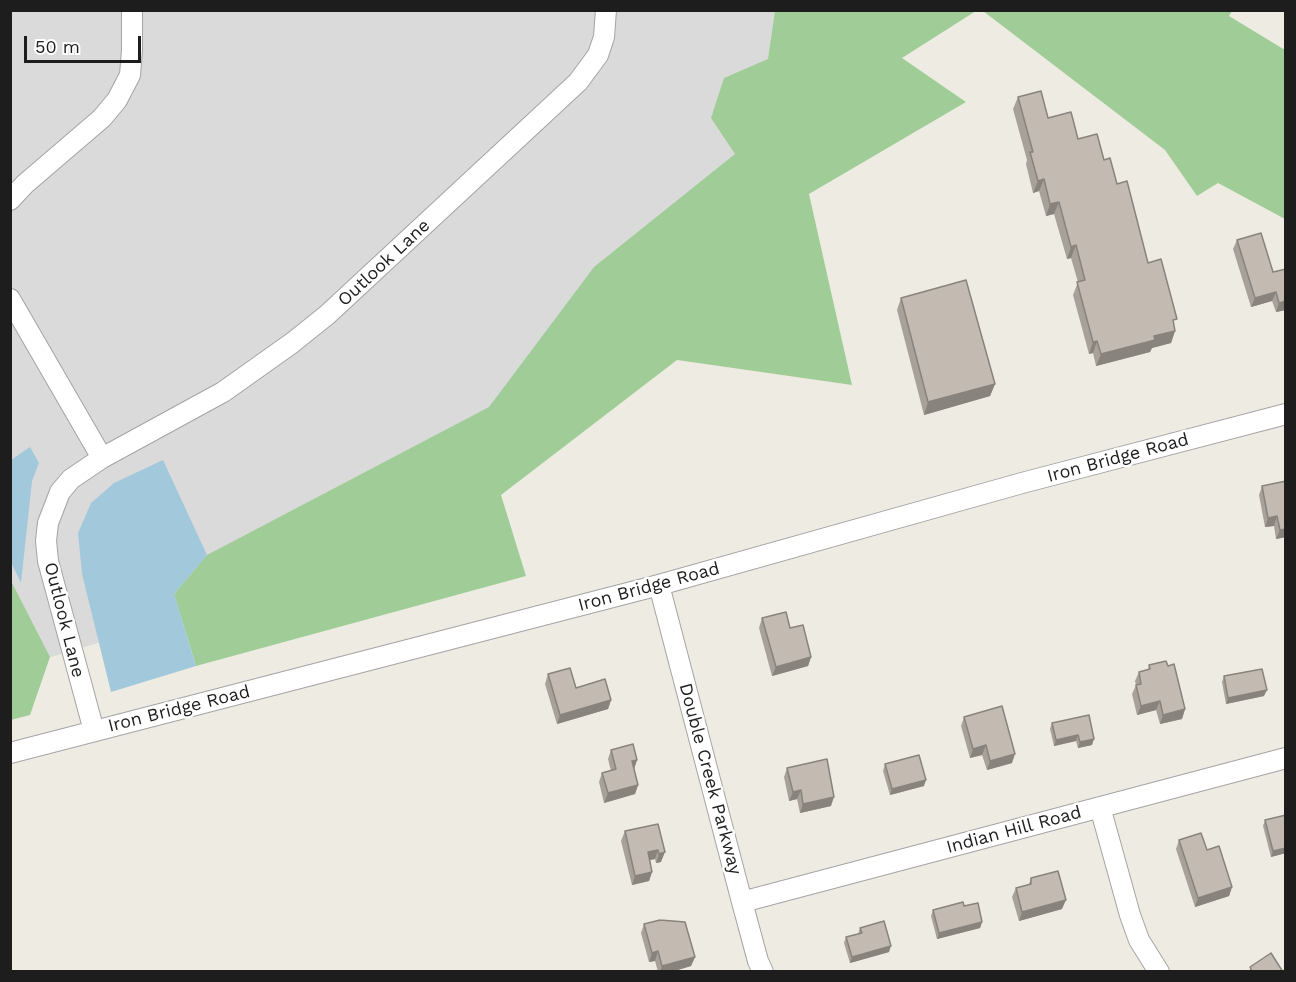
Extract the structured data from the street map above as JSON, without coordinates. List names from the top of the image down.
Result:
{
  "streets": {
    "street": [
      "Outlook Lane",
      "Iron Bridge Road",
      "Double Creek Parkway",
      "Indian Hill Road"
    ]
  },
  "crossings": [
    ["Outlook Lane", "Iron Bridge Road"],
    ["Iron Bridge Road", "Double Creek Parkway"],
    ["Double Creek Parkway", "Indian Hill Road"]
  ],
  "scale_bar": "50 m"
}
